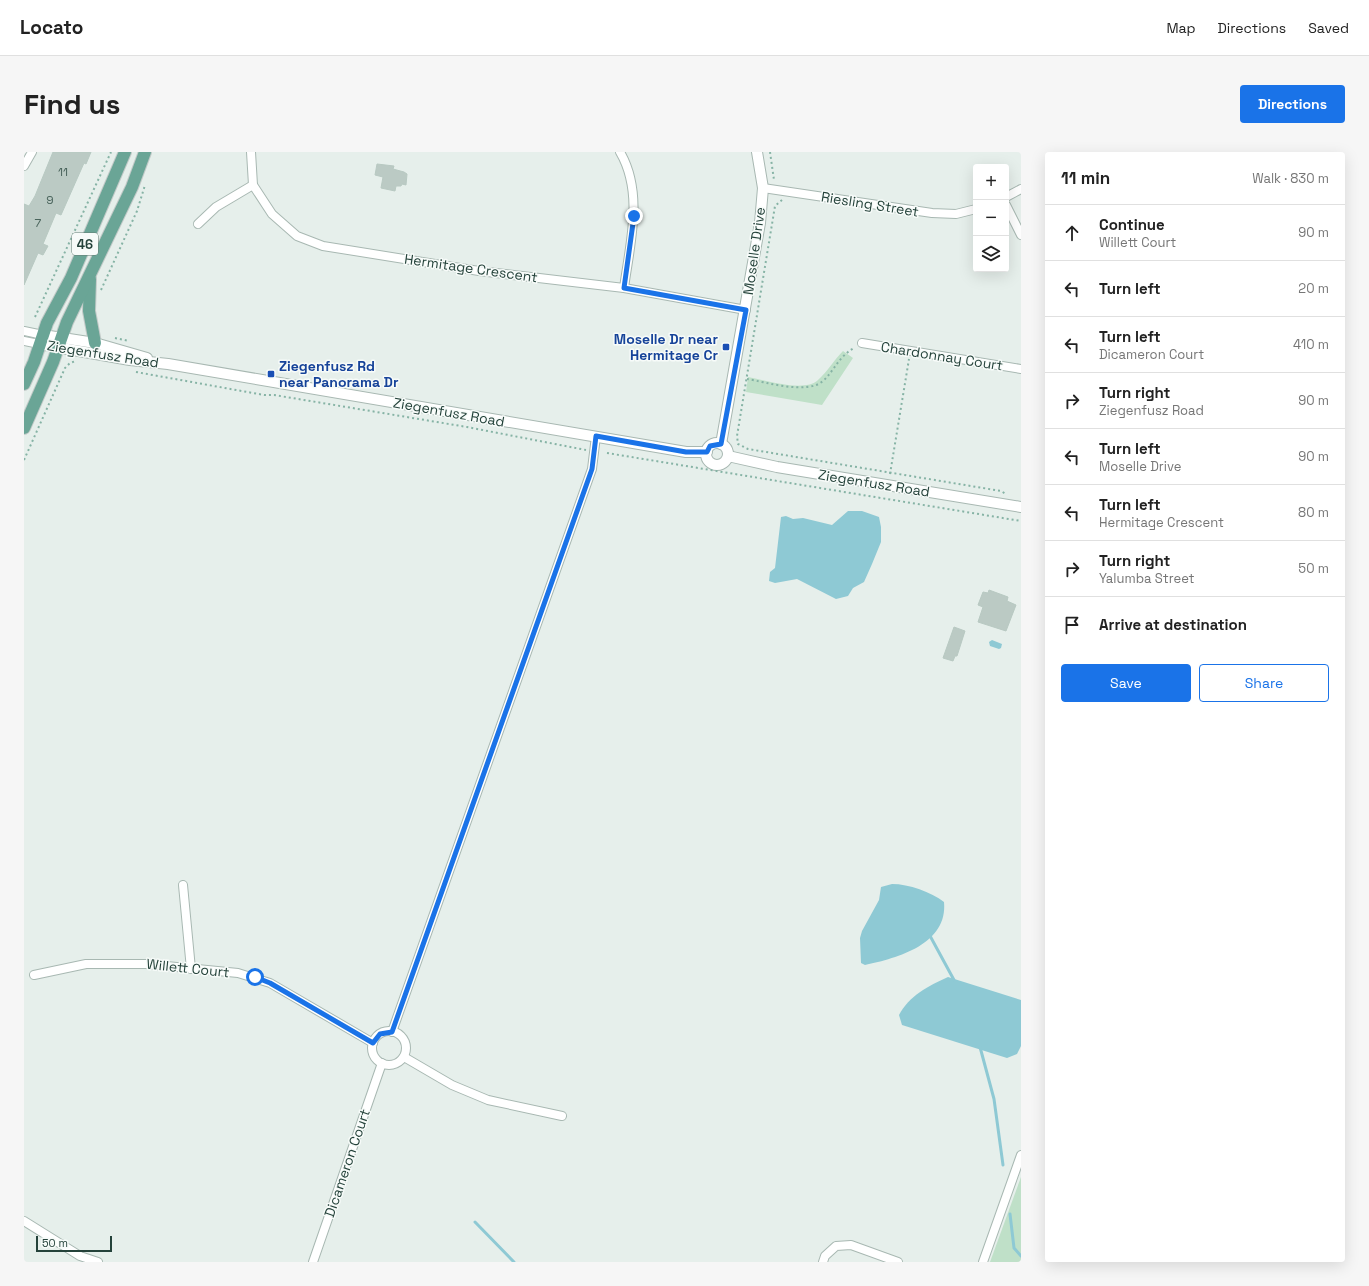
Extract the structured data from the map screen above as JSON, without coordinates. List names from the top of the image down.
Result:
{
  "streets": {
    "main road": ["46"],
    "street": [
      "Riesling Street",
      "Moselle Drive",
      "Hermitage Crescent",
      "Ziegenfusz Road",
      "Chardonnay Court",
      "Willett Court",
      "Dicameron Court"
    ]
  },
  "crossings": [
    ["Riesling Street", "Moselle Drive"],
    ["46", "Ziegenfusz Road"],
    ["Moselle Drive", "Hermitage Crescent"],
    ["Moselle Drive", "Ziegenfusz Road"],
    ["Willett Court", "Dicameron Court"]
  ],
  "places": {
    "transit": ["Moselle Dr near Hermitage Cr", "Ziegenfusz Rd near Panorama Dr"]
  },
  "house_numbers": ["11", "9", "7"],
  "scale_bar": "50 m",
  "page": {
    "header": "Locato",
    "nav": ["Map", "Directions", "Saved"],
    "buttons": [
      "Directions",
      ["Save", "Share"]
    ],
    "title": "Find us",
    "heading": ["11 min", "Walk · 830 m"],
    "map_buttons": ["+", "−"],
    "list": [
      ["Continue", "Willett Court", "90 m"],
      ["Turn left", "20 m"],
      ["Turn left", "Dicameron Court", "410 m"],
      ["Turn right", "Ziegenfusz Road", "90 m"],
      ["Turn left", "Moselle Drive", "90 m"],
      ["Turn left", "Hermitage Crescent", "80 m"],
      ["Turn right", "Yalumba Street", "50 m"],
      "Arrive at destination"
    ],
    "scale": "50 m"
  }
}
